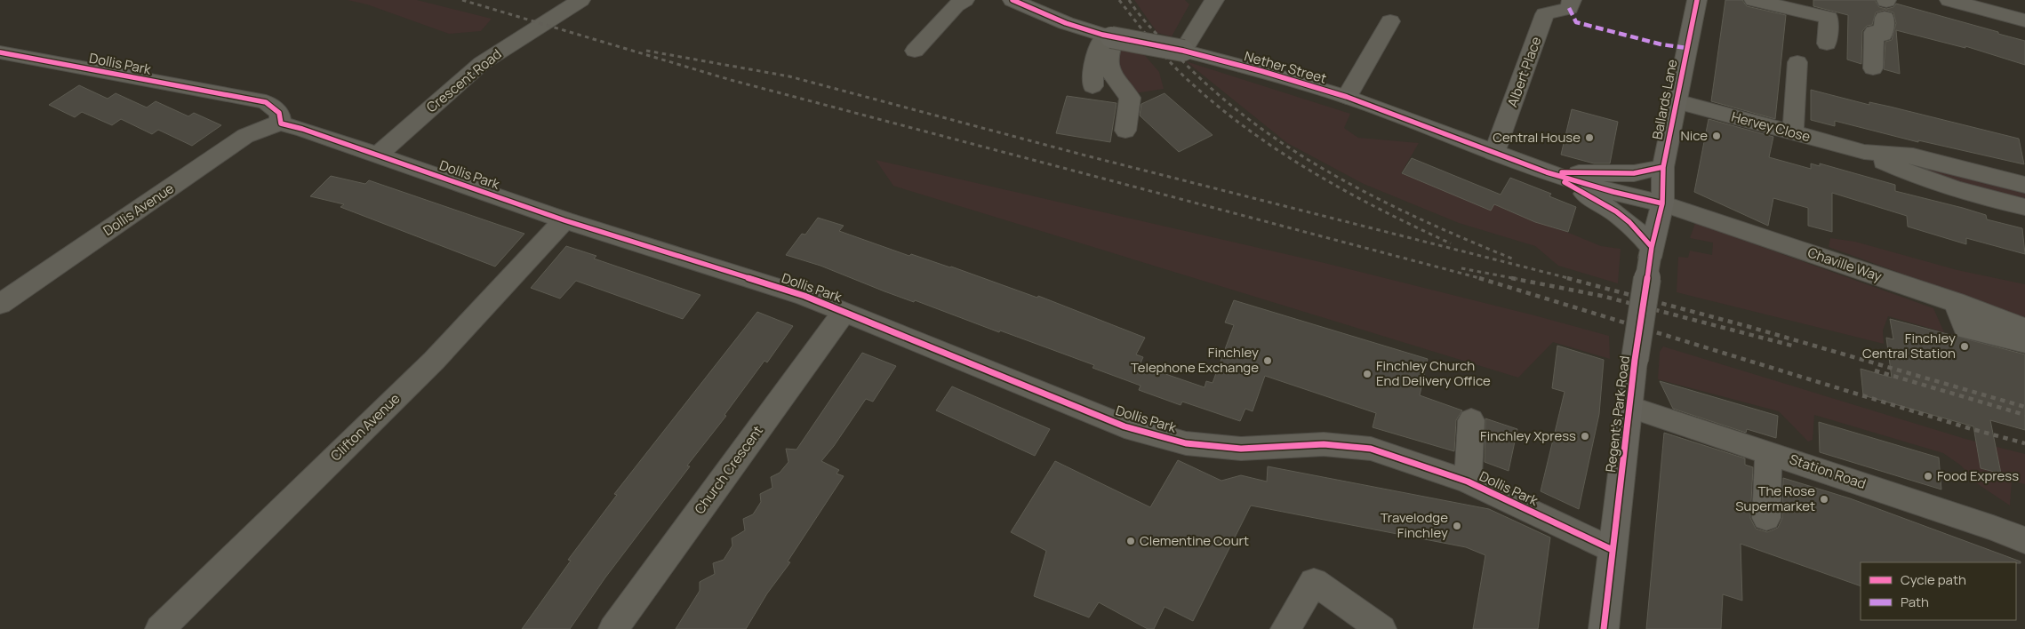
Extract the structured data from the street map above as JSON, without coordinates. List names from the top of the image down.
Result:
{
  "streets": {
    "main road": ["Nether Street", "Ballards Lane", "Regent's Park Road"],
    "street": [
      "Dollis Park",
      "Albert Place",
      "Crescent Road",
      "Hervey Close",
      "Dollis Avenue",
      "Chaville Way",
      "Clifton Avenue",
      "Church Crescent",
      "Station Road"
    ]
  },
  "crossings": [
    ["Dollis Park", "Crescent Road"],
    ["Dollis Park", "Dollis Avenue"],
    ["Dollis Park", "Regent's Park Road"],
    ["Dollis Park", "Clifton Avenue"],
    ["Dollis Park", "Church Crescent"],
    ["Nether Street", "Albert Place"],
    ["Nether Street", "Ballards Lane"],
    ["Nether Street", "Chaville Way"],
    ["Nether Street", "Regent's Park Road"],
    ["Ballards Lane", "Hervey Close"],
    ["Ballards Lane", "Chaville Way"],
    ["Ballards Lane", "Regent's Park Road"],
    ["Chaville Way", "Regent's Park Road"],
    ["Regent's Park Road", "Station Road"]
  ],
  "places": [
    "Nice",
    "Central House",
    "Finchley Central Station",
    "Finchley Telephone Exchange",
    "Finchley Church End Delivery Office",
    "Finchley Xpress",
    "Food Express",
    "The Rose Supermarket",
    "Travelodge Finchley",
    "Clementine Court"
  ],
  "legend": ["Cycle path", "Path"]
}
